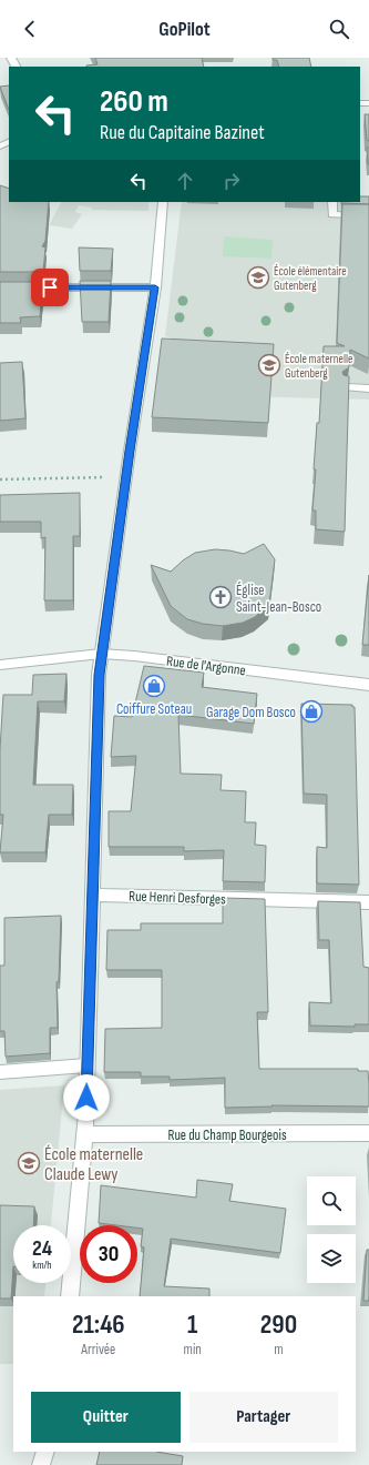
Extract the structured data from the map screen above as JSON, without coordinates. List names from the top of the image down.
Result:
{
  "streets": {
    "street": ["Rue de l'Argonne", "Rue Henri Desforges", "Rue du Champ Bourgeois"]
  },
  "places": {
    "school or university": ["École élémentaire Gutenberg", "École maternelle Gutenberg", "École maternelle Claude Lewy"],
    "church": ["Église Saint-Jean-Bosco"],
    "shop": ["Coiffure Soteau", "Garage Dom Bosco"]
  },
  "page": {
    "header": "GoPilot",
    "turn": ["260 m", "Rue du Capitaine Bazinet"],
    "speed": "24 km/h",
    "limit": "30",
    "eta": [
      "21:46",
      "Arrivée",
      "1",
      "min",
      "290",
      "m"
    ],
    "buttons": ["Quitter", "Partager"]
  }
}
